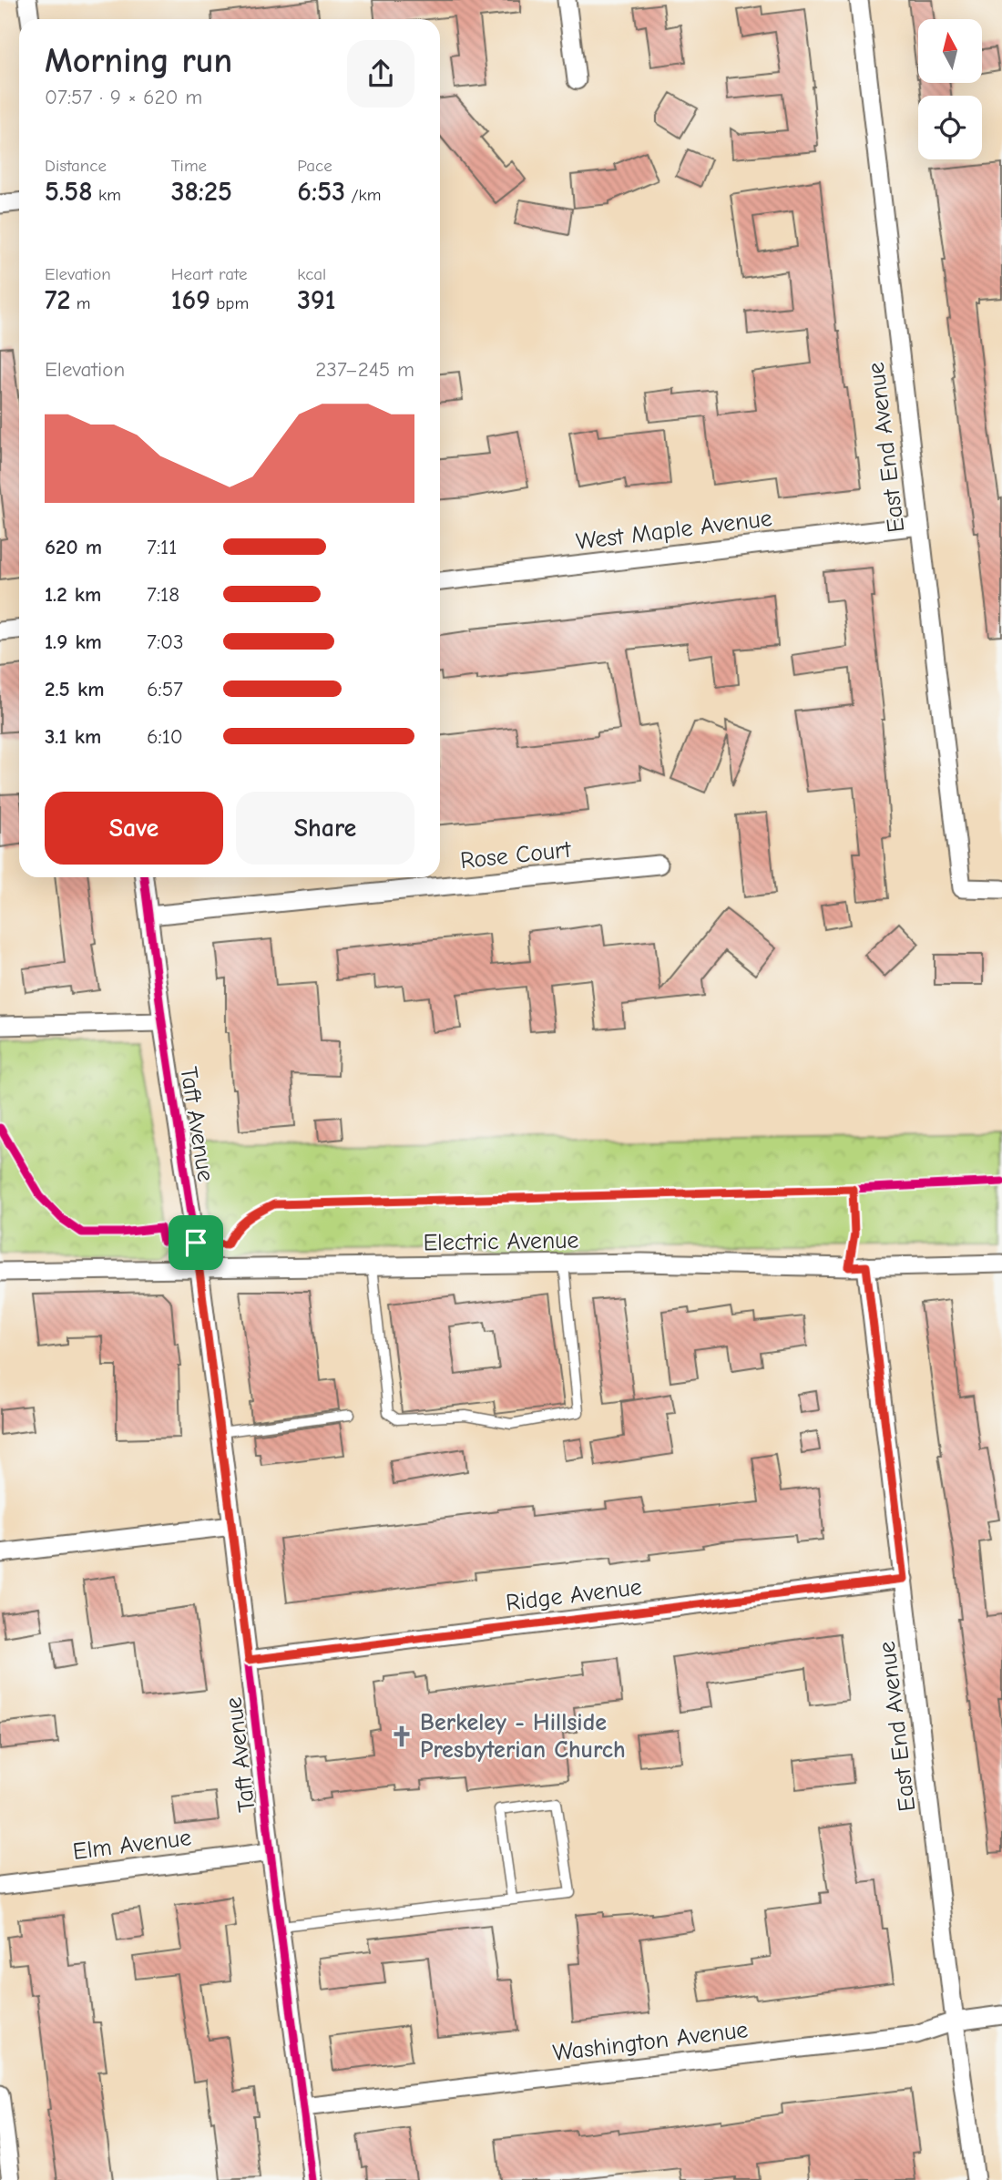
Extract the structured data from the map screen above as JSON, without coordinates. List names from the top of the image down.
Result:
{
  "streets": {
    "street": [
      "East End Avenue",
      "West Maple Avenue",
      "Rose Court",
      "Taft Avenue",
      "Electric Avenue",
      "Ridge Avenue",
      "Elm Avenue",
      "Washington Avenue"
    ]
  },
  "crossings": [
    ["East End Avenue", "West Maple Avenue"],
    ["East End Avenue", "Electric Avenue"],
    ["East End Avenue", "Ridge Avenue"],
    ["East End Avenue", "Washington Avenue"],
    ["Rose Court", "Taft Avenue"],
    ["Taft Avenue", "Electric Avenue"],
    ["Taft Avenue", "Ridge Avenue"],
    ["Taft Avenue", "Elm Avenue"],
    ["Taft Avenue", "Washington Avenue"]
  ],
  "places": {
    "church": ["Berkeley - Hillside Presbyterian Church"]
  },
  "north": "top",
  "page": {
    "heading": ["Morning run", "07:57 · 9 × 620 m"],
    "stats": [
      ["Distance", "5.58 km"],
      ["Time", "38:25"],
      ["Pace", "6:53 /km"],
      ["Elevation", "72 m"],
      ["Heart rate", "169 bpm"],
      ["kcal", "391"]
    ],
    "chart": ["Elevation", "237–245 m"],
    "list": [
      {
        "name": "620 m",
        "note": "7:11"
      },
      {
        "name": "1.2 km",
        "note": "7:18"
      },
      {
        "name": "1.9 km",
        "note": "7:03"
      },
      {
        "name": "2.5 km",
        "note": "6:57"
      },
      {
        "name": "3.1 km",
        "note": "6:10"
      }
    ],
    "buttons": ["Save", "Share"]
  }
}
